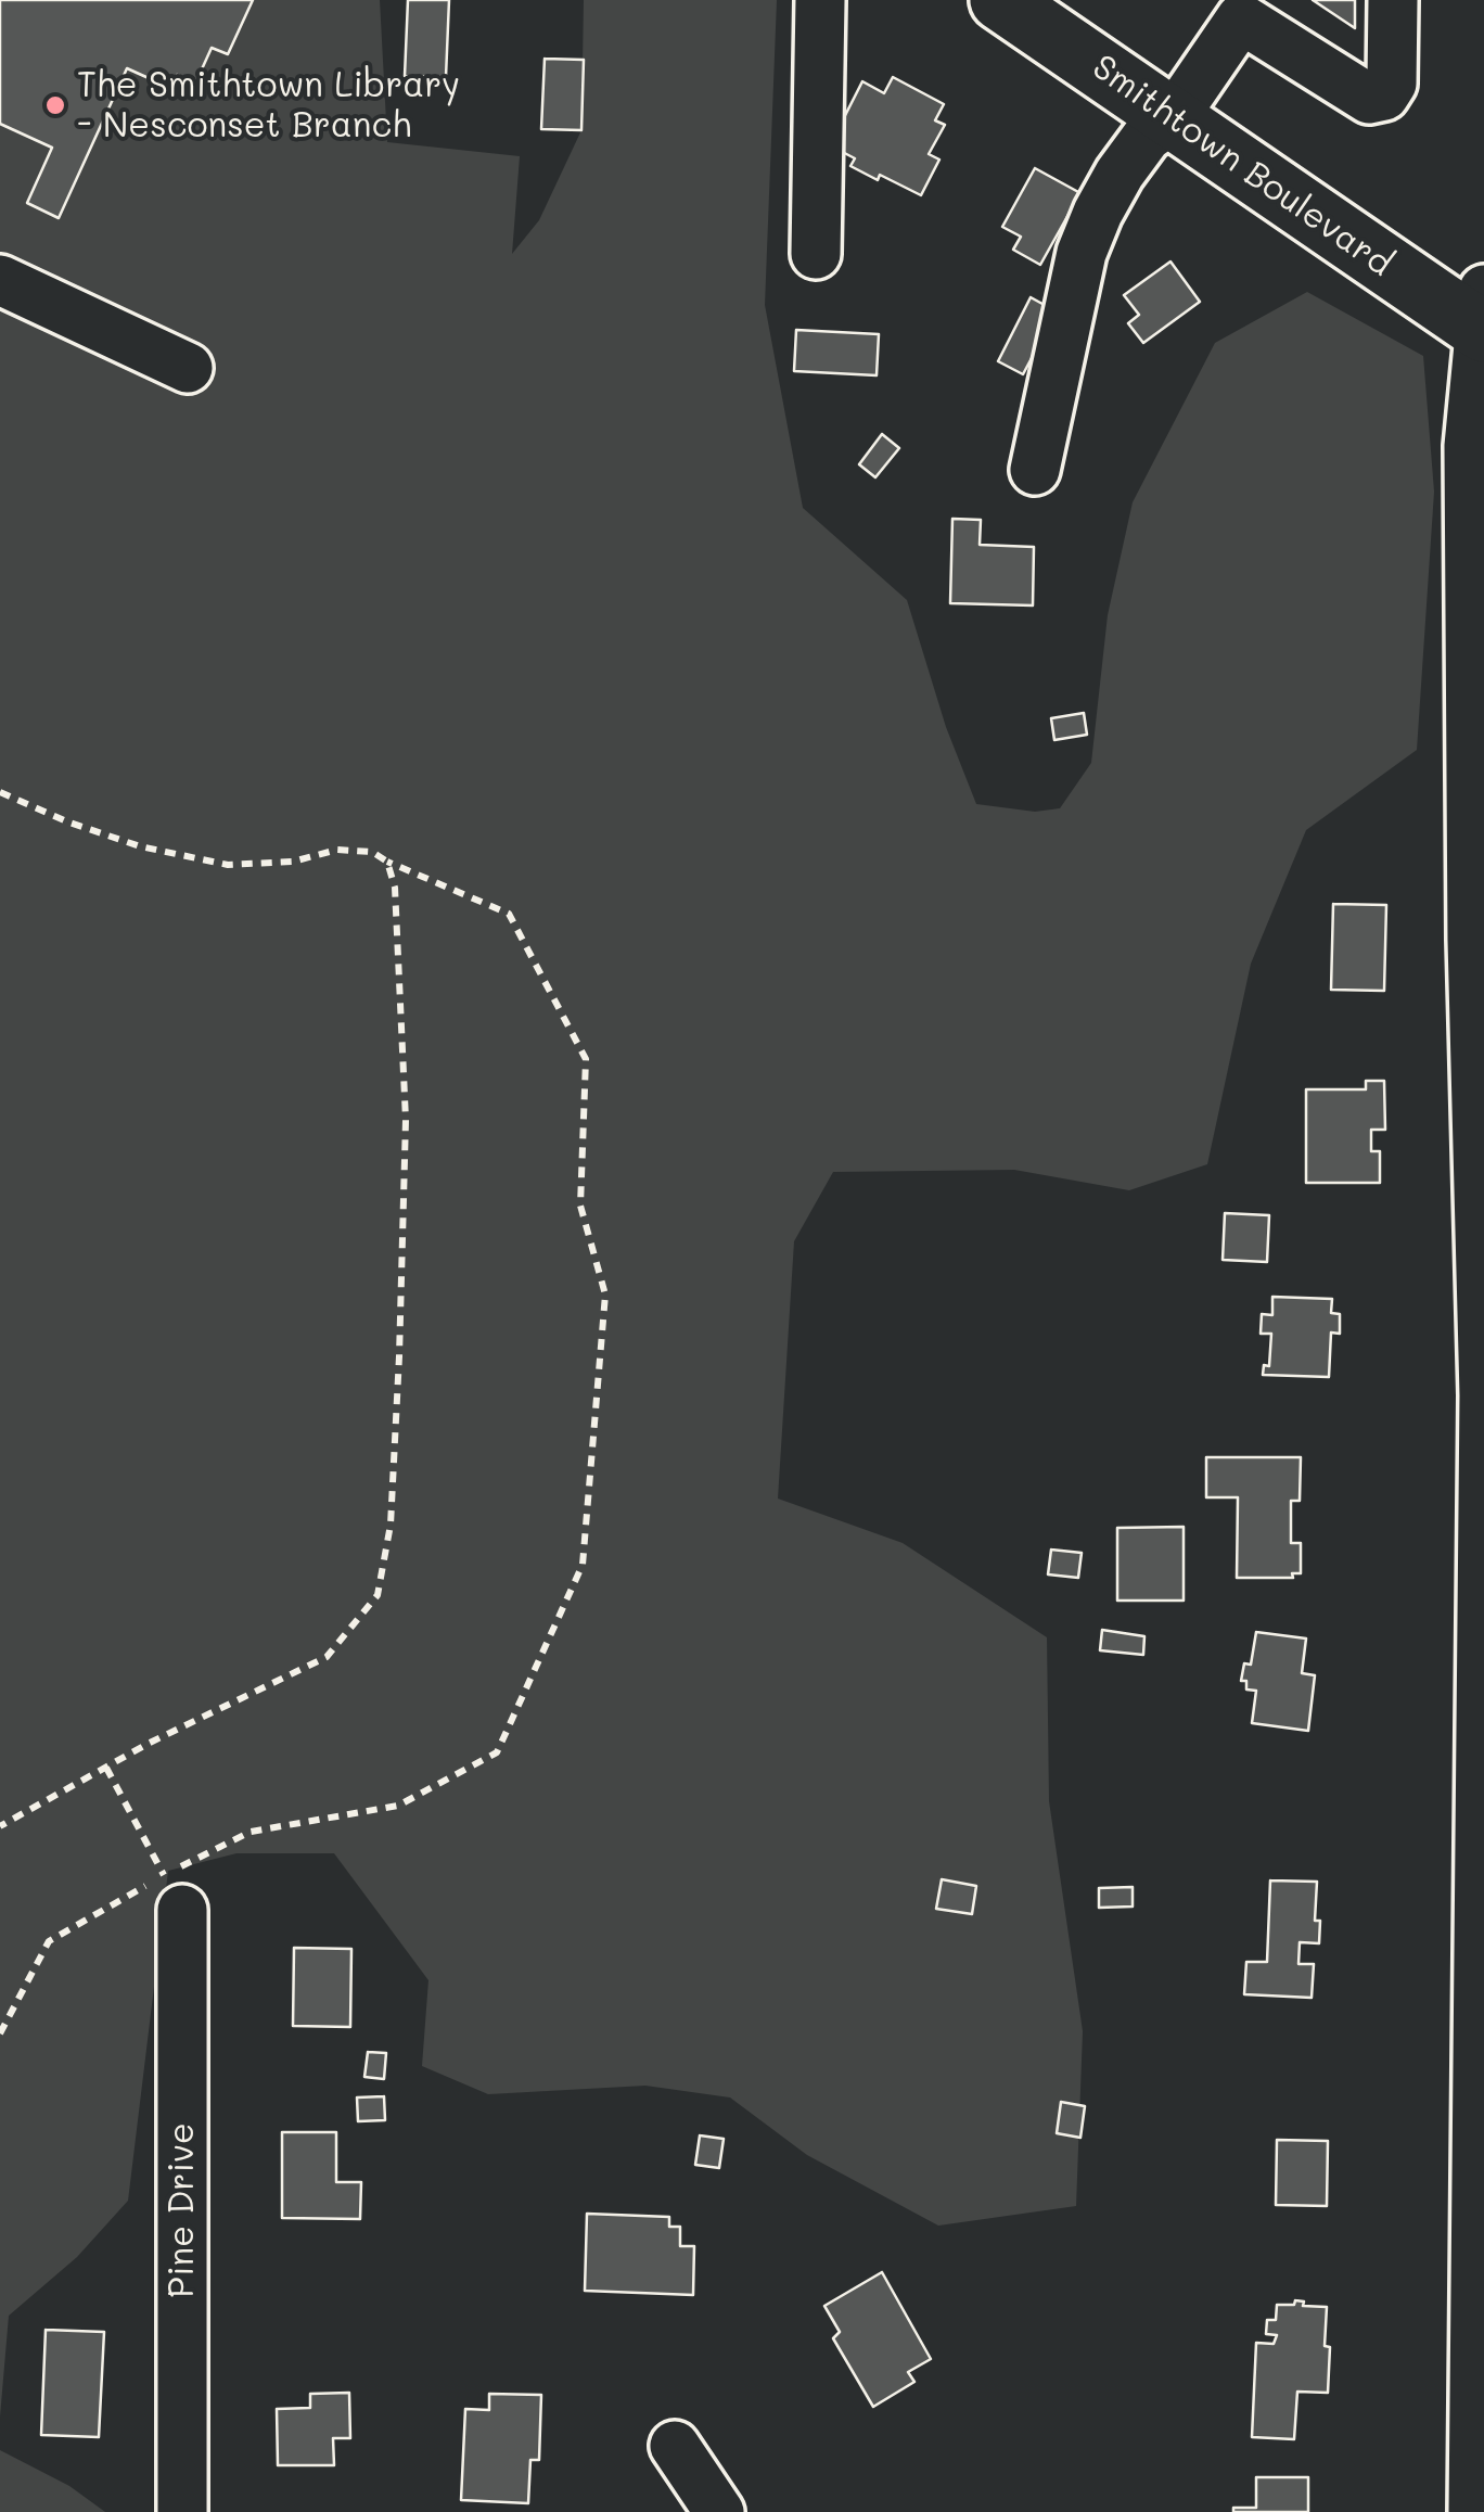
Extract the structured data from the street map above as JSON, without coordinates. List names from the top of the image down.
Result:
{
  "streets": {
    "main road": ["Smithtown Boulevard"],
    "street": ["Pine Drive"]
  },
  "places": ["The Smithtown Library - Nesconset Branch"]
}
